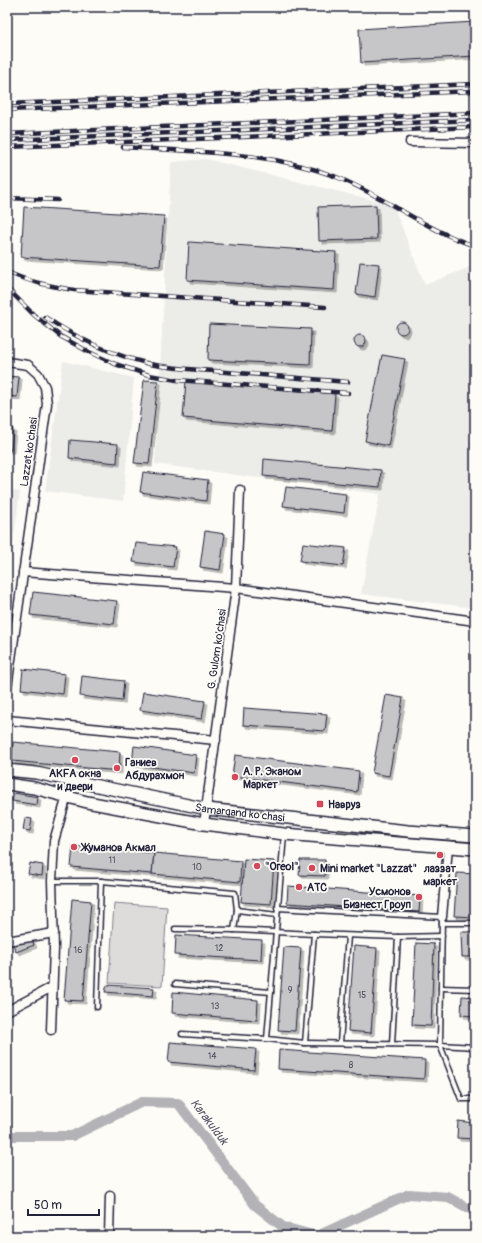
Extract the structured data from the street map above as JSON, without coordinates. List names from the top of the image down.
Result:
{
  "streets": {
    "main road": ["Samarqand ko'chasi"],
    "street": ["Lazzat ko'chasi", "G. Gulom ko'chasi"]
  },
  "crossings": [
    ["G. Gulom ko'chasi", "Samarqand ko'chasi"]
  ],
  "water": ["Karakulduk"],
  "places": {
    "other": [
      "AKFA окна и двери",
      "Ганиев Абдурахмон",
      "А. Р. Эканом Маркет",
      "Жуманов Акмал",
      "лаззат маркет",
      "\"Oreol\"",
      "Mini market \"Lazzat\"",
      "АТС",
      "Усмонов Бизнест Гроуп"
    ],
    "transit": ["Навруз"]
  },
  "house_numbers": [
    "11",
    "10",
    "12",
    "16",
    "9",
    "15",
    "13",
    "14",
    "8"
  ],
  "scale_bar": "50 m"
}
